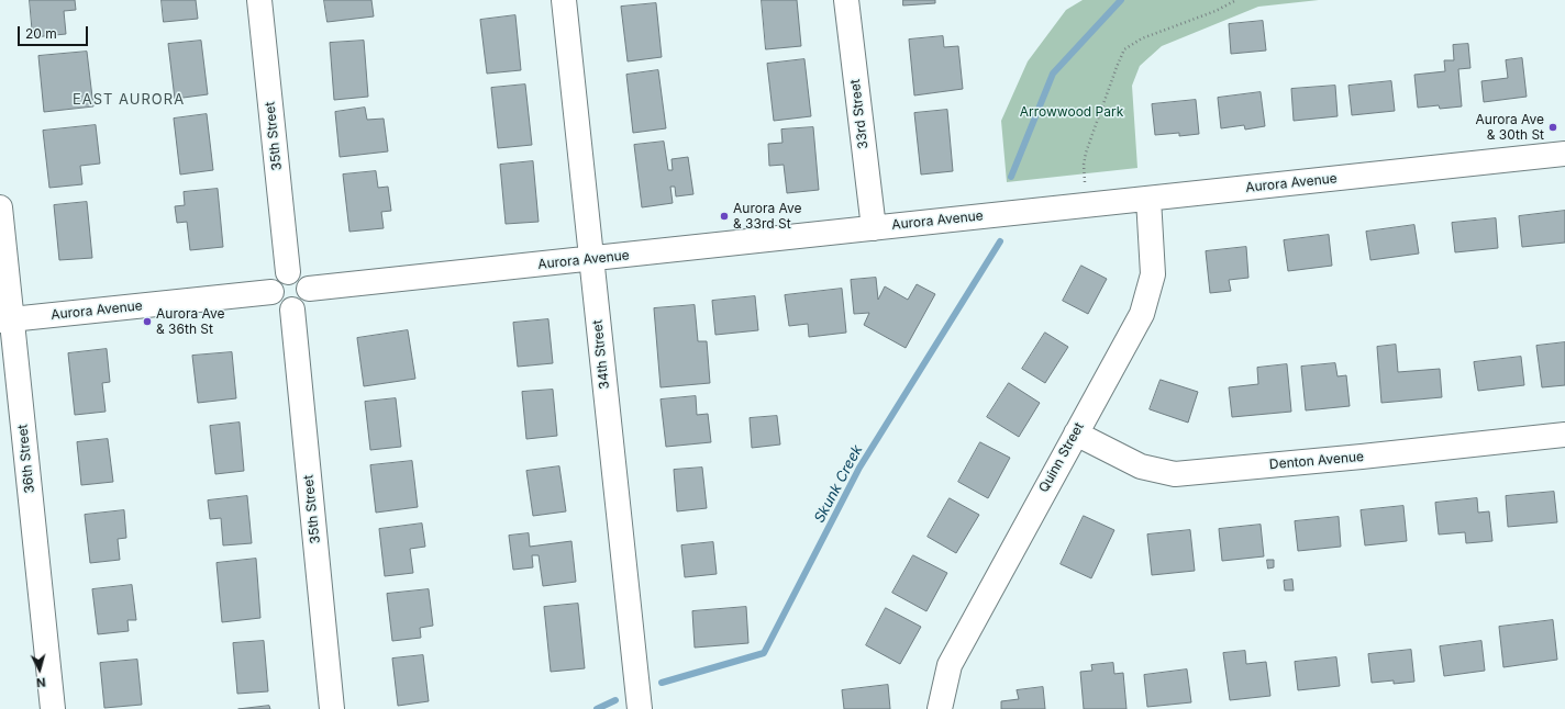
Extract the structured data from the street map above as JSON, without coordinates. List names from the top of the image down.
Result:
{
  "streets": {
    "street": [
      "33rd Street",
      "35th Street",
      "Aurora Avenue",
      "34th Street",
      "Quinn Street",
      "36th Street",
      "Denton Avenue"
    ]
  },
  "crossings": [
    ["33rd Street", "Aurora Avenue"],
    ["35th Street", "Aurora Avenue"],
    ["Aurora Avenue", "34th Street"],
    ["Aurora Avenue", "Quinn Street"],
    ["Aurora Avenue", "36th Street"],
    ["Quinn Street", "Denton Avenue"]
  ],
  "districts": ["EAST AURORA"],
  "water": ["Skunk Creek"],
  "parks": ["Arrowwood Park"],
  "places": ["Aurora Ave & 30th St", "Aurora Ave & 33rd St", "Aurora Ave & 36th St"],
  "scale_bar": "20 m",
  "north": "bottom"
}
